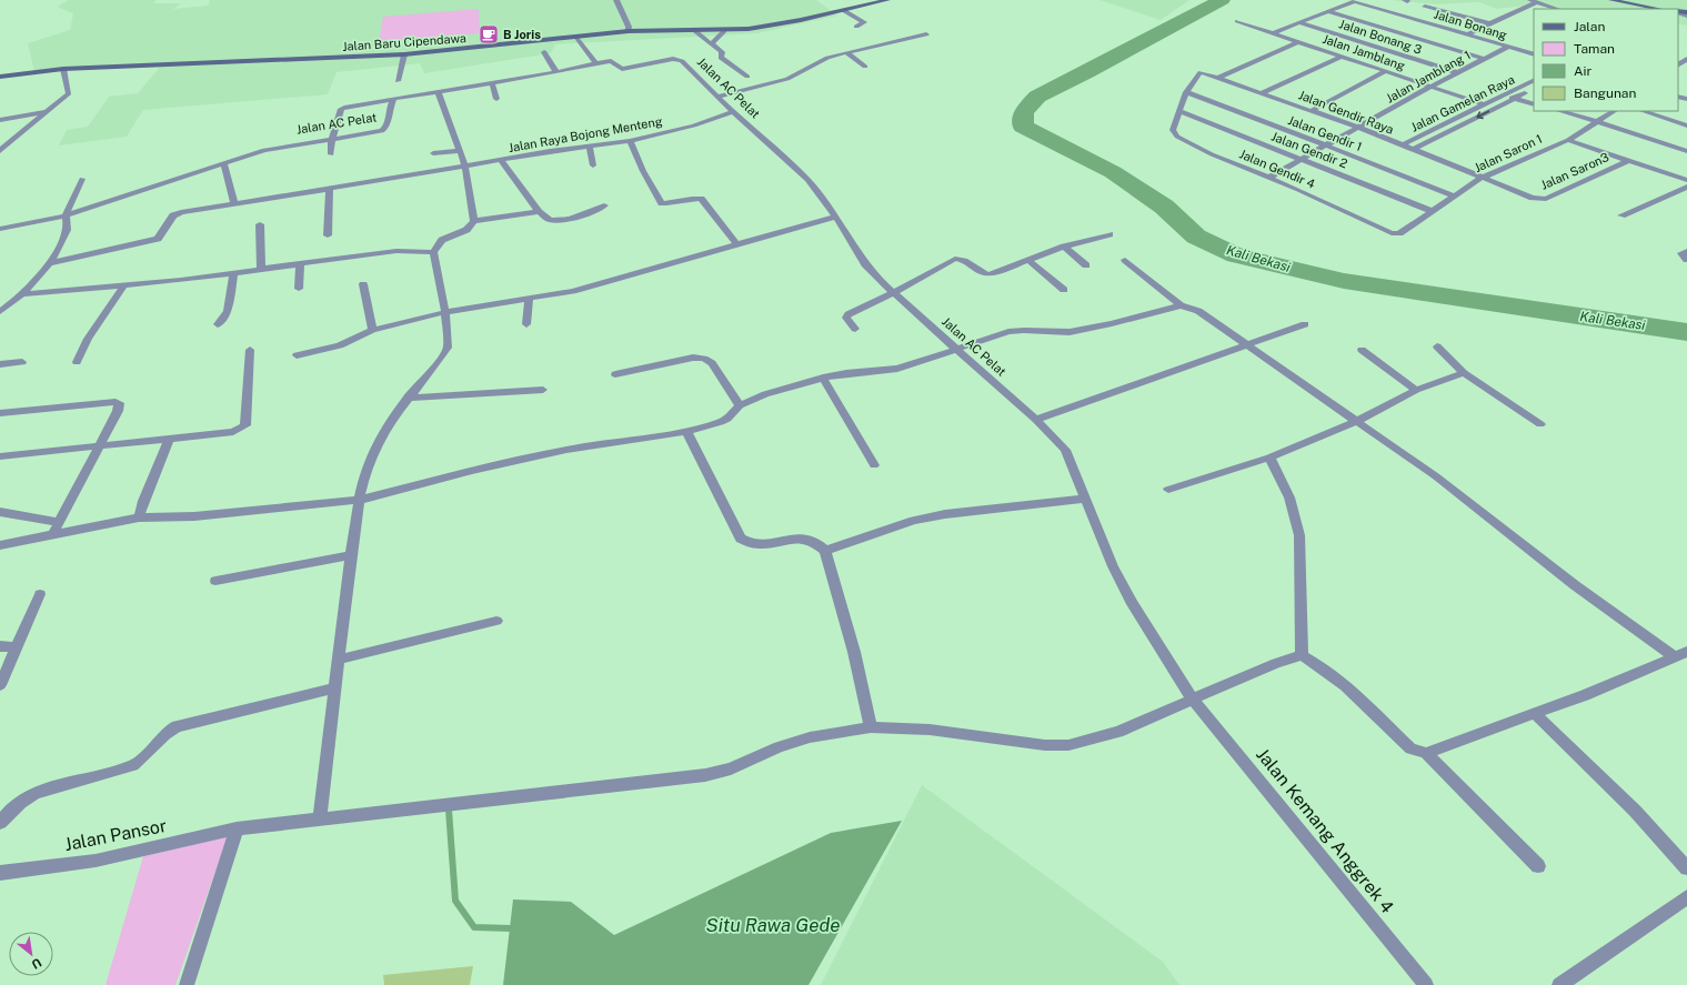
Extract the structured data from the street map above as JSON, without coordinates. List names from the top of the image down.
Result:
{
  "streets": {
    "main road": ["Jalan Baru Cipendawa"],
    "street": [
      "Jalan Bonang",
      "Jalan Bonang 3",
      "Jalan Jamblang",
      "Jalan Jamblang 1",
      "Jalan AC Pelat",
      "Jalan Gamelan Raya",
      "Jalan Gendir Raya",
      "Jalan Gendir 1",
      "Jalan Raya Bojong Menteng",
      "Jalan Gendir 2",
      "Jalan Saron 1",
      "Jalan Gendir 4",
      "Jalan Saron3",
      "Jalan Kemang Anggrek 4",
      "Jalan Pansor"
    ]
  },
  "crossings": [
    ["Jalan Bonang", "Jalan Jamblang 1"],
    ["Jalan Bonang 3", "Jalan Jamblang 1"],
    ["Jalan Jamblang", "Jalan Jamblang 1"],
    ["Jalan Jamblang", "Jalan Gamelan Raya"],
    ["Jalan Jamblang 1", "Jalan Gendir Raya"],
    ["Jalan Jamblang 1", "Jalan Gendir 1"],
    ["Jalan Jamblang 1", "Jalan Gendir 2"],
    ["Jalan Jamblang 1", "Jalan Gendir 4"],
    ["Jalan AC Pelat", "Jalan Raya Bojong Menteng"],
    ["Jalan AC Pelat", "Jalan Kemang Anggrek 4"],
    ["Jalan AC Pelat", "Jalan Pansor"],
    ["Jalan Gamelan Raya", "Jalan Gendir Raya"],
    ["Jalan Gendir Raya", "Jalan Saron 1"],
    ["Jalan Gendir Raya", "Jalan Gendir 4"],
    ["Jalan Gendir Raya", "Jalan Saron3"],
    ["Jalan Gendir 1", "Jalan Saron 1"],
    ["Jalan Gendir 1", "Jalan Gendir 4"],
    ["Jalan Gendir 2", "Jalan Saron 1"],
    ["Jalan Gendir 2", "Jalan Gendir 4"],
    ["Jalan Saron 1", "Jalan Gendir 4"],
    ["Jalan Saron 1", "Jalan Saron3"],
    ["Jalan Kemang Anggrek 4", "Jalan Pansor"]
  ],
  "water": ["Kali Bekasi", "Situ Rawa Gede"],
  "places": {
    "cafe": ["B Joris"]
  },
  "legend": [
    "Jalan",
    "Taman",
    "Air",
    "Bangunan"
  ],
  "north": "bottom right"
}
